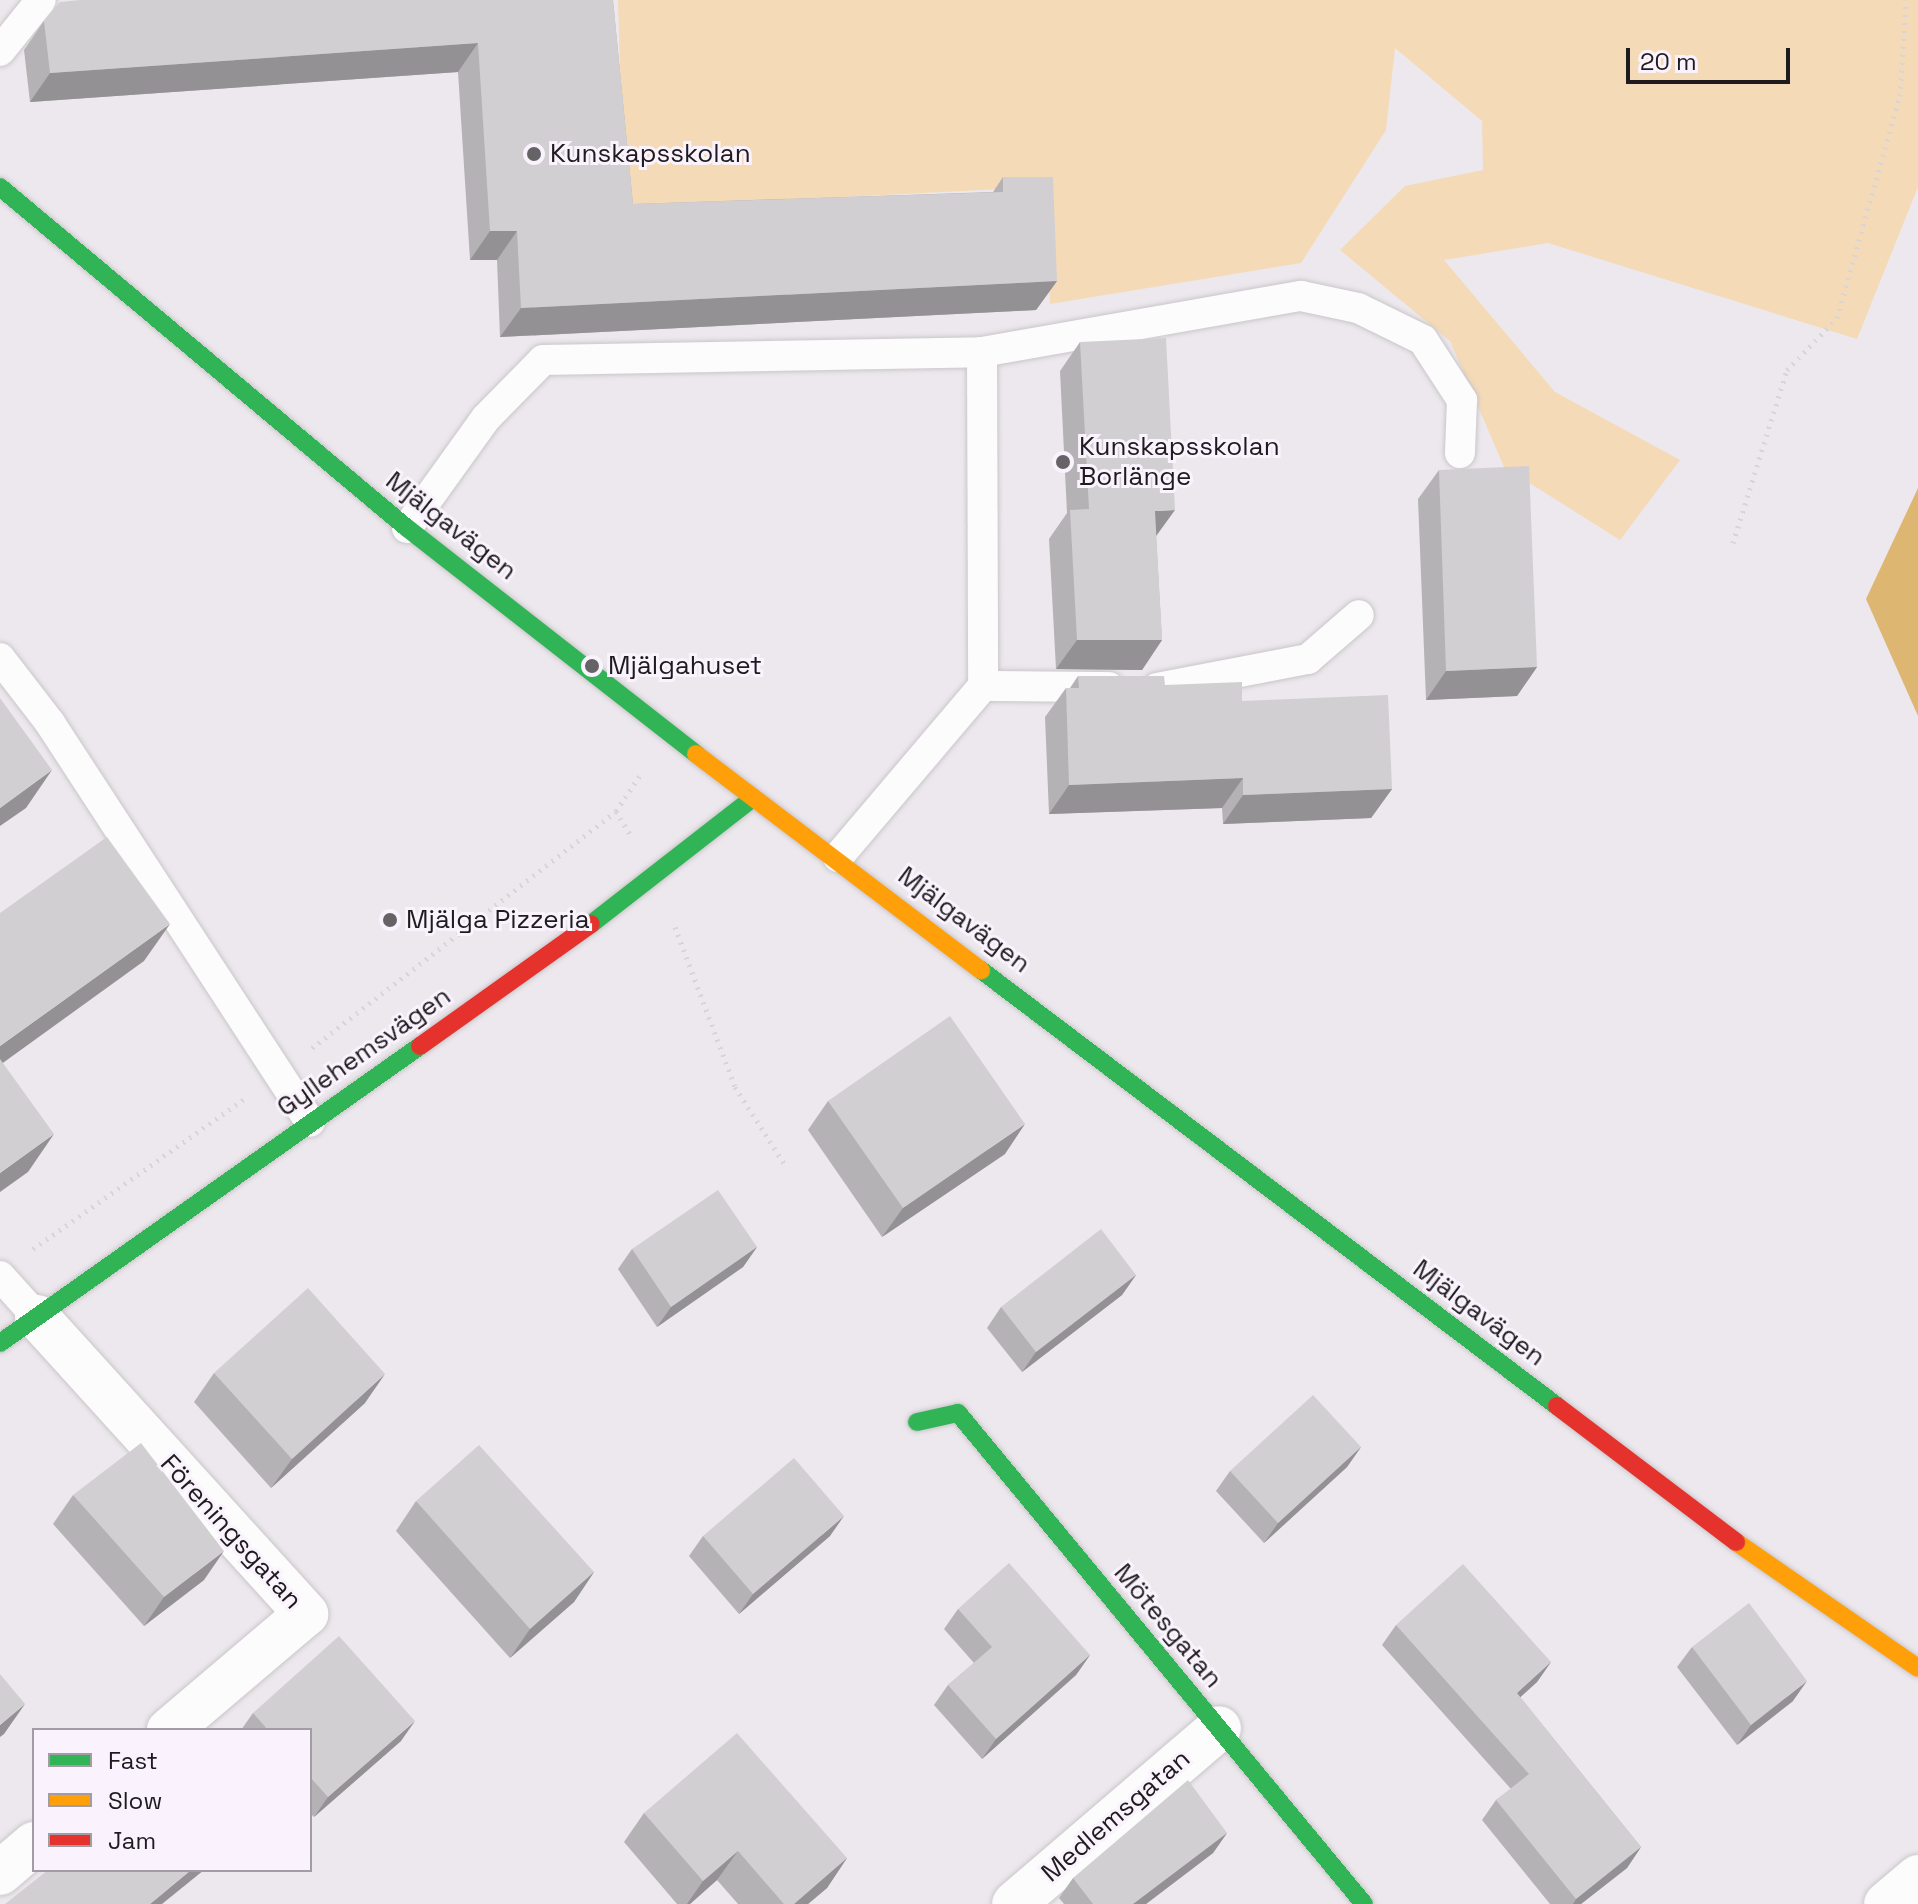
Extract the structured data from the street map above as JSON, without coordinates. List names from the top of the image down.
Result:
{
  "streets": {
    "street": [
      "Mjälgavägen",
      "Gyllehemsvägen",
      "Föreningsgatan",
      "Mötesgatan",
      "Medlemsgatan"
    ]
  },
  "crossings": [
    ["Mjälgavägen", "Gyllehemsvägen"],
    ["Gyllehemsvägen", "Föreningsgatan"],
    ["Mötesgatan", "Medlemsgatan"]
  ],
  "places": [
    "Kunskapsskolan",
    "Kunskapsskolan Borlänge",
    "Mjälgahuset",
    "Mjälga Pizzeria"
  ],
  "legend": ["Fast", "Slow", "Jam"],
  "scale_bar": "20 m"
}
